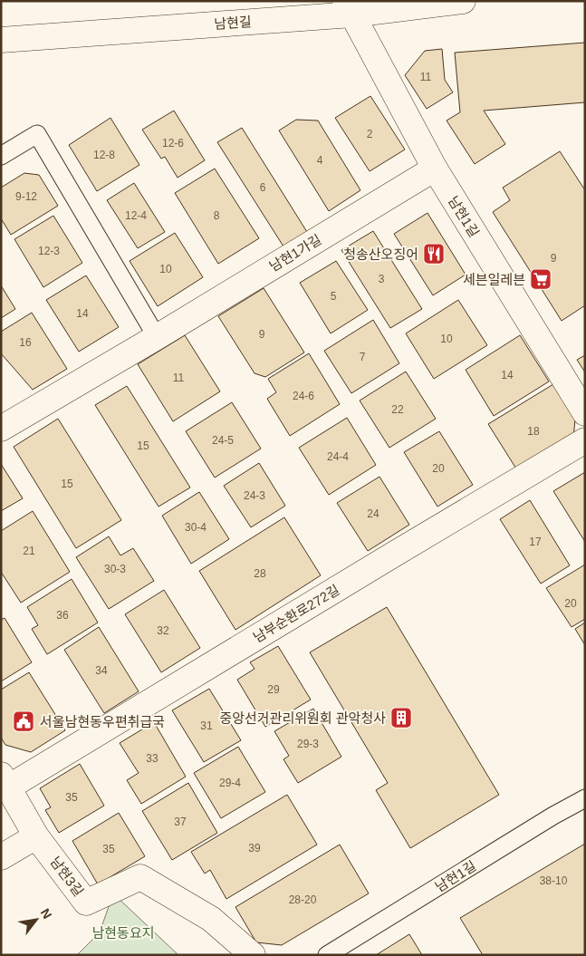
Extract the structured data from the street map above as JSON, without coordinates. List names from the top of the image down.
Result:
{
  "streets": {
    "street": [
      "남현길",
      "남현1길",
      "남현1가길",
      "남부순환로272길",
      "남현3길"
    ]
  },
  "crossings": [
    ["남현길", "남현1길"],
    ["남현1길", "남현1가길"],
    ["남부순환로272길", "남현3길"]
  ],
  "parks": ["남현동요지"],
  "places": {
    "restaurant": ["청송산오징어"],
    "supermarket": ["세븐일레븐"],
    "building": ["중앙선거관리위원회 관악청사"],
    "public building": ["서울남현동우편취급국"]
  },
  "house_numbers": [
    "11",
    "2",
    "12-6",
    "12-8",
    "4",
    "6",
    "9-12",
    "12-4",
    "8",
    "12-3",
    "9",
    "10",
    "3",
    "5",
    "14",
    "9",
    "10",
    "16",
    "7",
    "14",
    "11",
    "24-6",
    "22",
    "18",
    "24-5",
    "15",
    "24-4",
    "20",
    "15",
    "24-3",
    "24",
    "30-4",
    "17",
    "21",
    "30-3",
    "28",
    "20",
    "36",
    "32",
    "34",
    "29",
    "31",
    "29-3",
    "33",
    "29-4",
    "35",
    "37",
    "39",
    "35",
    "38-10",
    "28-20"
  ],
  "north": "top right"
}
